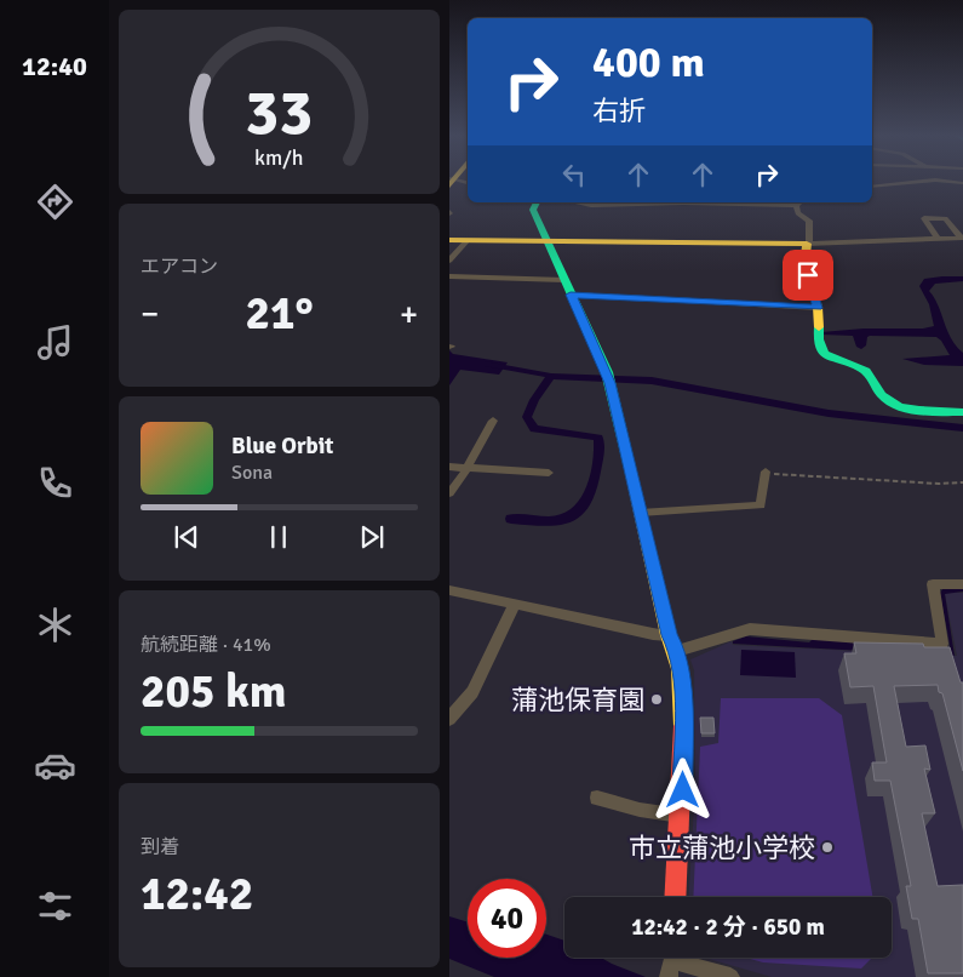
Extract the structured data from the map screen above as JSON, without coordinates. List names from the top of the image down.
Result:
{
  "places": ["蒲池保育園", "市立蒲池小学校"],
  "page": {
    "tabs": "12:40",
    "turn": ["400 m", "右折"],
    "tile": [
      "エアコン",
      ["航続距離 · 41%", "205 km"],
      ["到着", "12:42"]
    ],
    "heat": ["−", "21°", "+"],
    "song": ["Blue Orbit", "Sona"],
    "limit": "40",
    "trip": "12:42 · 2 分 · 650 m",
    "gauge": ["33", "km/h"]
  }
}
